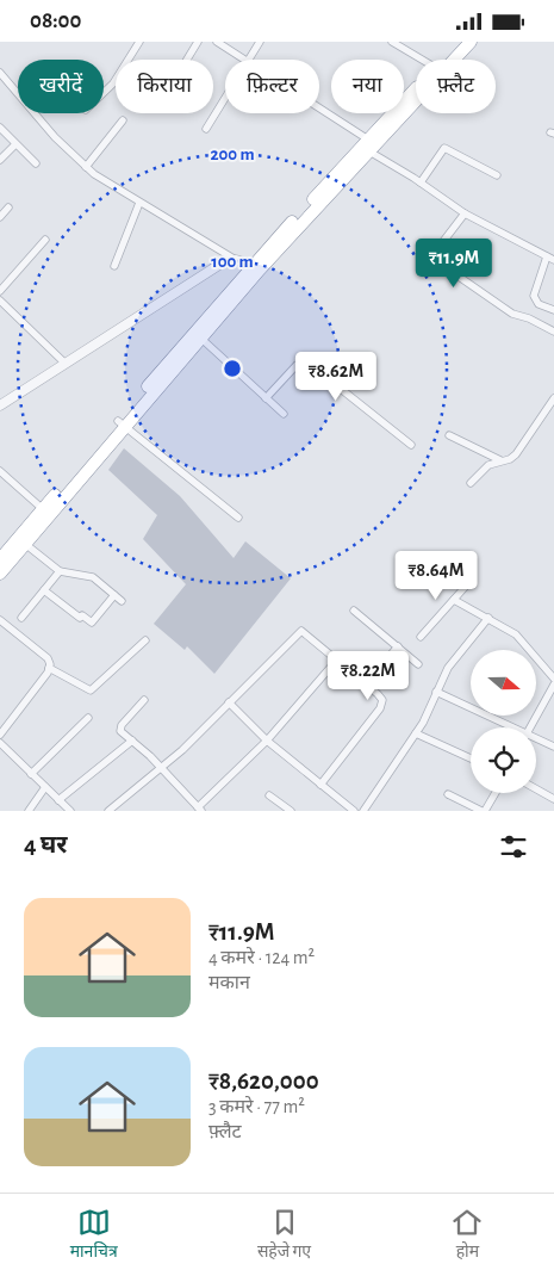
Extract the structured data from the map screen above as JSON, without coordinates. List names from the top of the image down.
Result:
{
  "north": "right",
  "page": {
    "status": "08:00",
    "chip": [
      "खरीदें",
      "किराया",
      "फ़िल्टर",
      "नया",
      "फ़्लैट"
    ],
    "price": [
      "₹11.9M",
      "₹8.62M",
      "₹8.64M",
      "₹8.22M"
    ],
    "heading": "4 घर",
    "list": [
      {
        "name": "₹11.9M",
        "note": "4 कमरे · 124 m² · मकान"
      },
      {
        "name": "₹8,620,000",
        "note": "3 कमरे · 77 m² · फ़्लैट"
      }
    ],
    "tabs": ["मानचित्र", "सहेजे गए", "होम"]
  },
  "rings": ["200 m", "100 m"]
}
